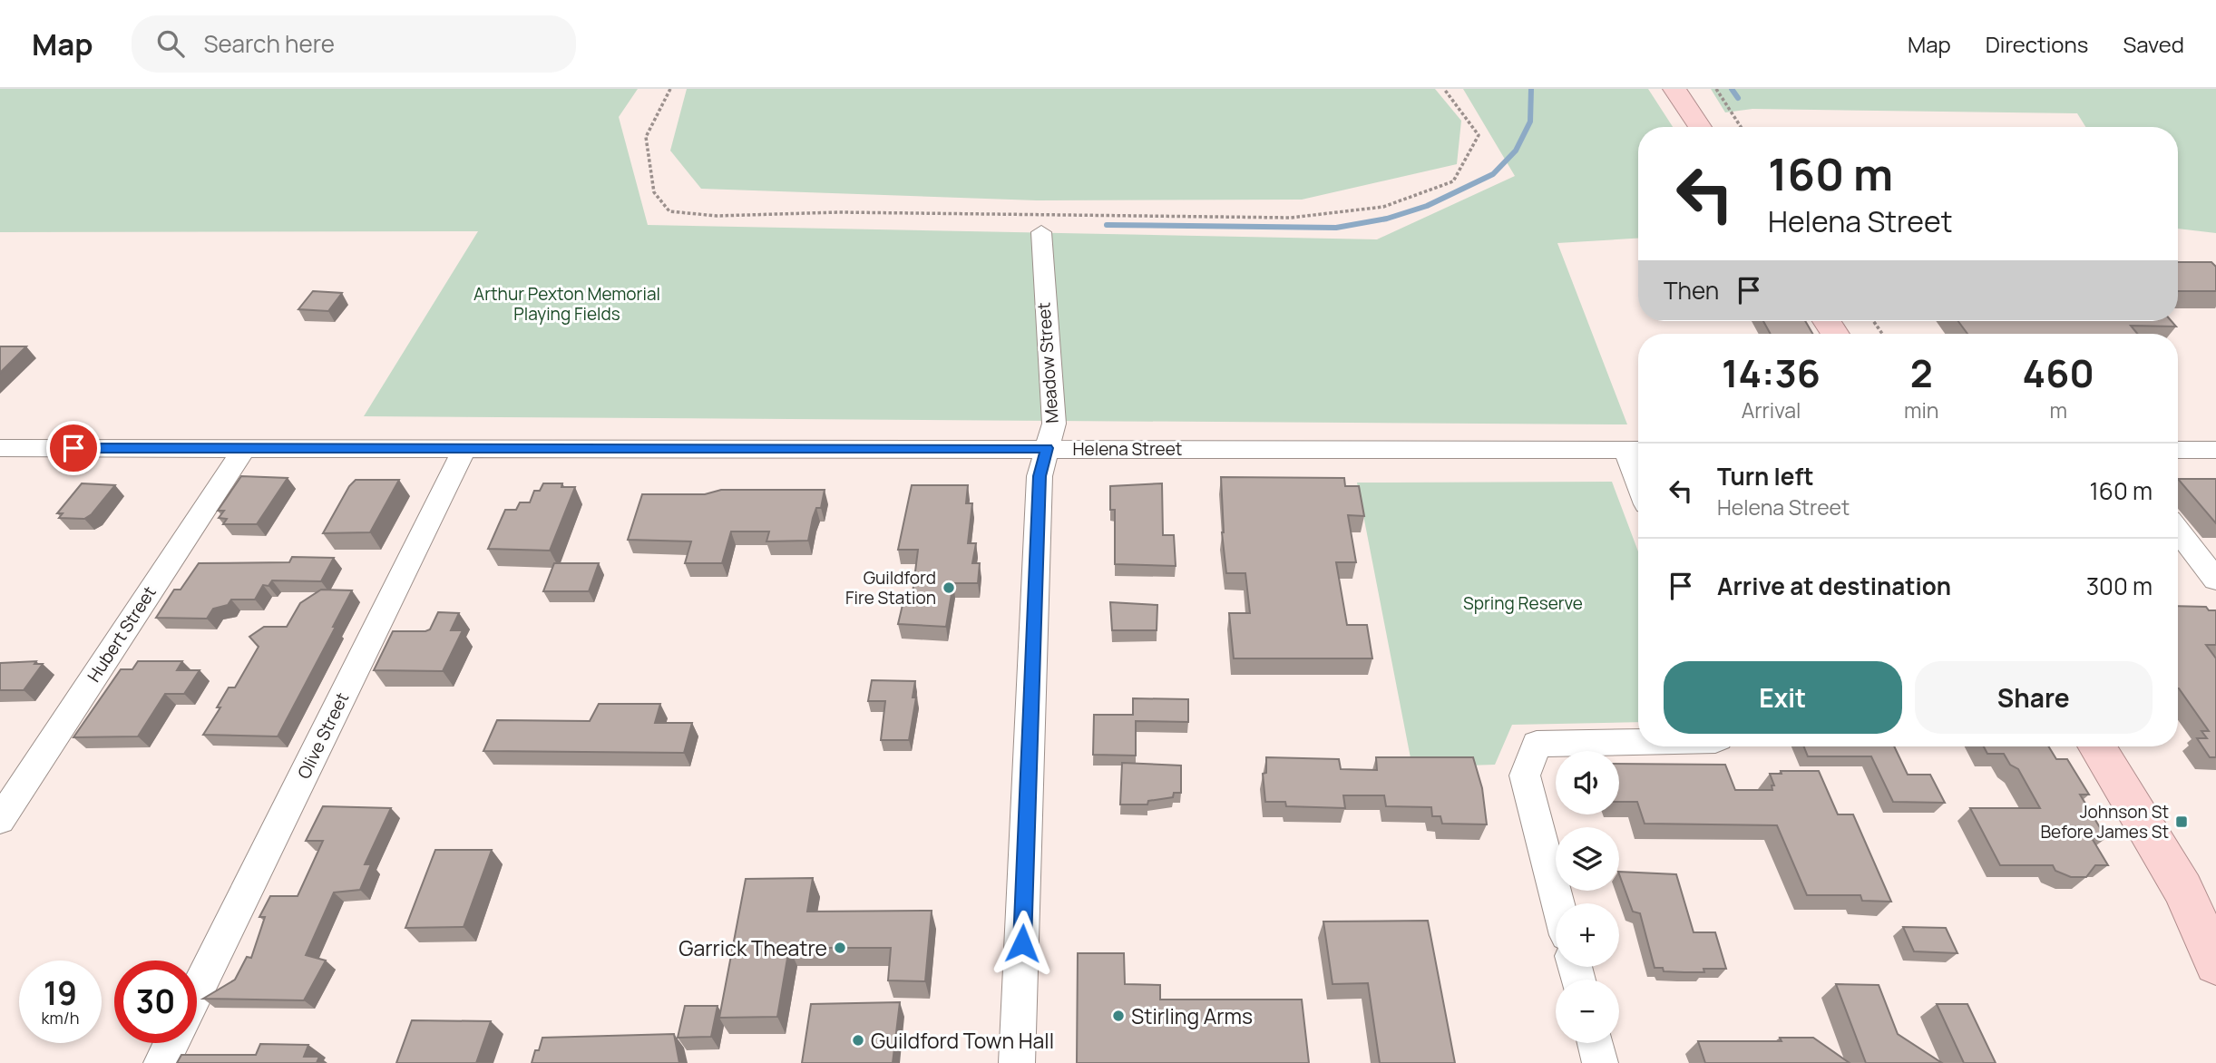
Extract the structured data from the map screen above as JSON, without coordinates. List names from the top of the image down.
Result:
{
  "streets": {
    "street": [
      "Meadow Street",
      "Helena Street",
      "Hubert Street",
      "Olive Street"
    ]
  },
  "crossings": [
    ["Meadow Street", "Helena Street"],
    ["Helena Street", "Hubert Street"],
    ["Helena Street", "Olive Street"]
  ],
  "parks": ["Arthur Pexton Memorial Playing Fields", "Spring Reserve"],
  "places": {
    "other": [
      "Guildford Fire Station",
      "Garrick Theatre",
      "Stirling Arms",
      "Guildford Town Hall"
    ],
    "transit": ["Johnson St Before James St"]
  },
  "page": {
    "header": "Map",
    "search": "Search here",
    "nav": ["Map", "Directions", "Saved"],
    "turn": ["160 m", "Helena Street"],
    "then": "Then",
    "eta": [
      "14:36",
      "Arrival",
      "2",
      "min",
      "460",
      "m"
    ],
    "list": [
      {
        "name": "Turn left",
        "note": "Helena Street",
        "value": "160 m"
      },
      {
        "name": "Arrive at destination",
        "value": "300 m"
      }
    ],
    "buttons": ["Exit", "Share"],
    "map_buttons": ["+", "−"],
    "speed": "19 km/h",
    "limit": "30"
  }
}
